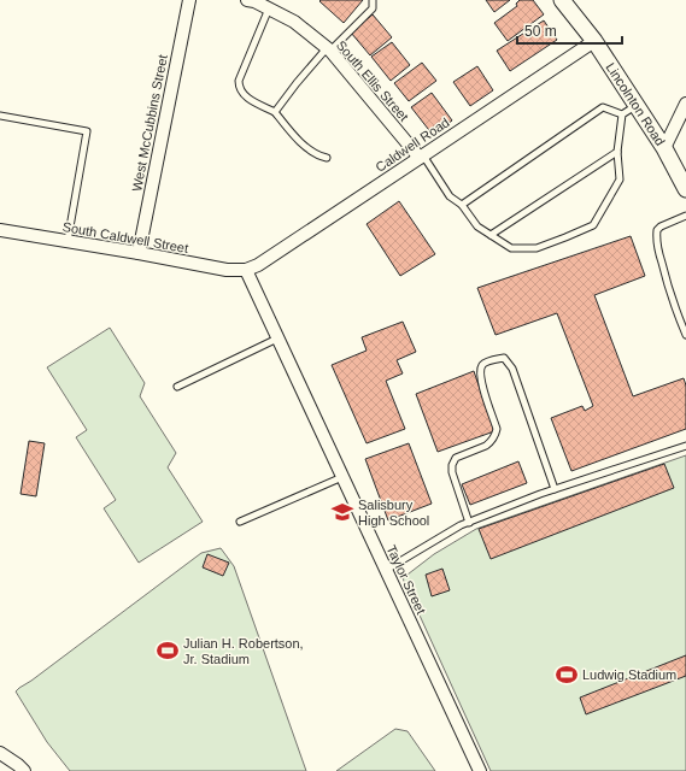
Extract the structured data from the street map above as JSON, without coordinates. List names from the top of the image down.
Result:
{
  "streets": {
    "street": [
      "South Ellis Street",
      "Lincolnton Road",
      "West McCubbins Street",
      "Caldwell Road",
      "South Caldwell Street",
      "Taylor Street"
    ]
  },
  "crossings": [
    ["South Ellis Street", "Caldwell Road"],
    ["Lincolnton Road", "Caldwell Road"],
    ["West McCubbins Street", "South Caldwell Street"],
    ["Caldwell Road", "South Caldwell Street"],
    ["Caldwell Road", "Taylor Street"],
    ["South Caldwell Street", "Taylor Street"]
  ],
  "places": {
    "school or university": ["Salisbury High School"],
    "sports": ["Julian H. Robertson, Jr. Stadium", "Ludwig Stadium"]
  },
  "scale_bar": "50 m"
}
